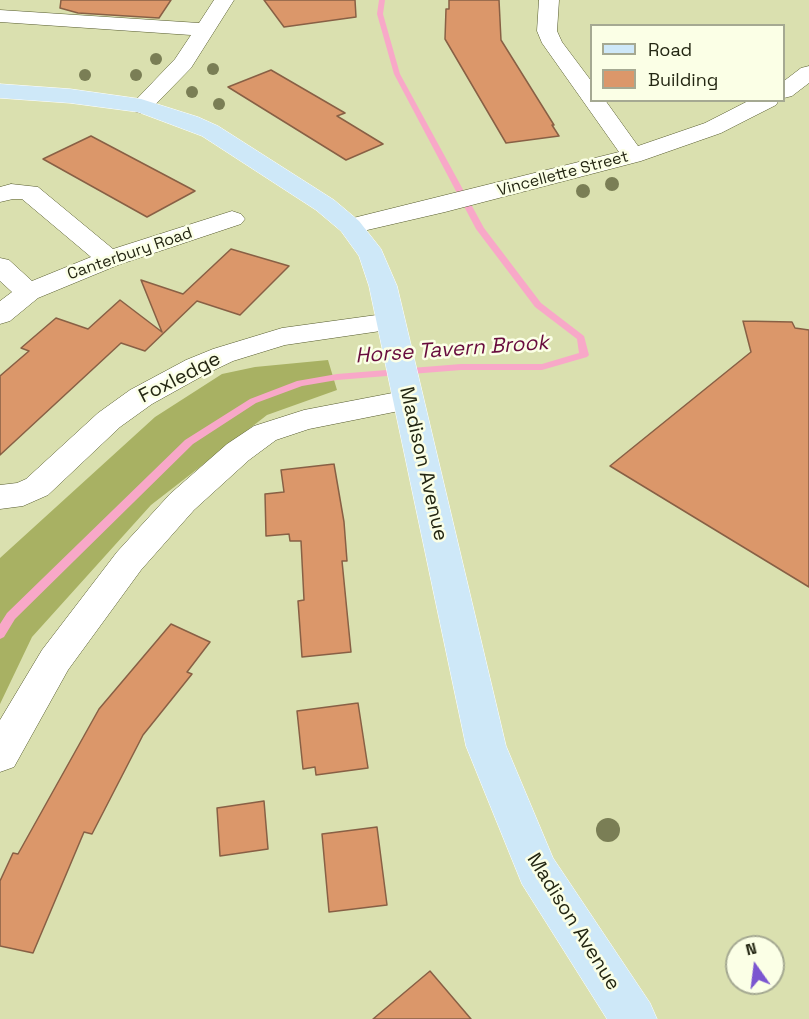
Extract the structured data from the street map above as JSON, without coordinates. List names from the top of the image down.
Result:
{
  "streets": {
    "main road": ["Madison Avenue"],
    "street": ["Vincellette Street", "Canterbury Road", "Foxledge"]
  },
  "crossings": [
    ["Vincellette Street", "Madison Avenue"],
    ["Foxledge", "Madison Avenue"]
  ],
  "water": ["Horse Tavern Brook"],
  "legend": ["Road", "Building"],
  "north": "top"
}
